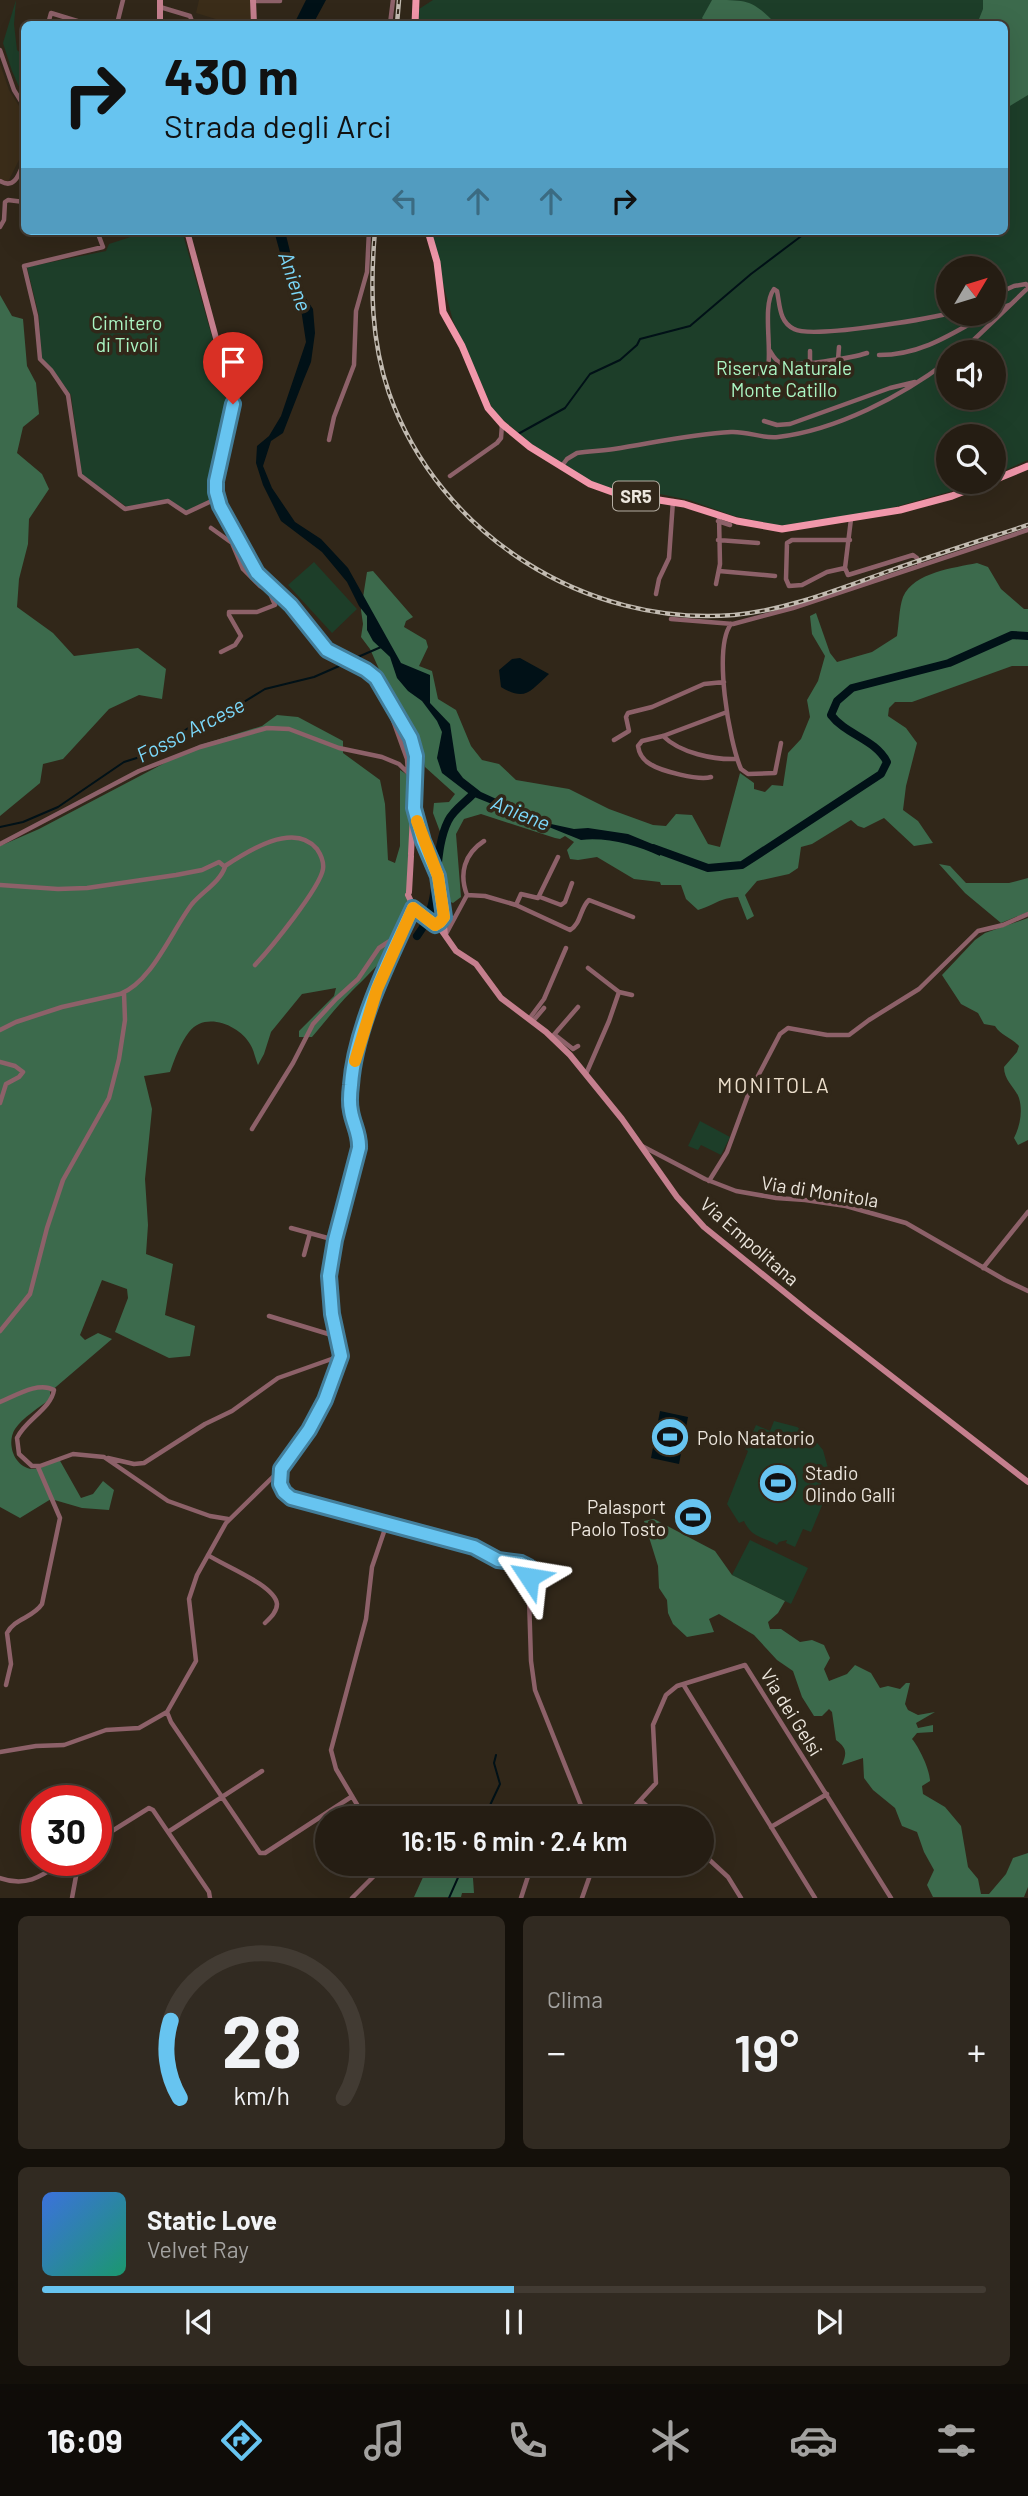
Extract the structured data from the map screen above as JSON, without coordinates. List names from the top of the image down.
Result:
{
  "streets": {
    "main road": ["SR5", "Via Empolitana"],
    "street": ["Via di Monitola", "Via dei Gelsi"]
  },
  "crossings": [
    ["Via di Monitola", "Via Empolitana"]
  ],
  "districts": ["MONITOLA"],
  "water": ["Aniene", "Fosso Arcese"],
  "parks": ["Cimitero di Tivoli", "Riserva Naturale Monte Catillo"],
  "places": {
    "sports": ["Polo Natatorio", "Stadio Olindo Galli", "Palasport Paolo Tosto"]
  },
  "north": "top right",
  "page": {
    "turn": ["430 m", "Strada degli Arci"],
    "limit": "30",
    "trip": "16:15 · 6 min · 2.4 km",
    "tile": "Clima",
    "heat": ["−", "19°", "+"],
    "song": ["Static Love", "Velvet Ray"],
    "tabs": "16:09",
    "gauge": ["28", "km/h"]
  }
}
